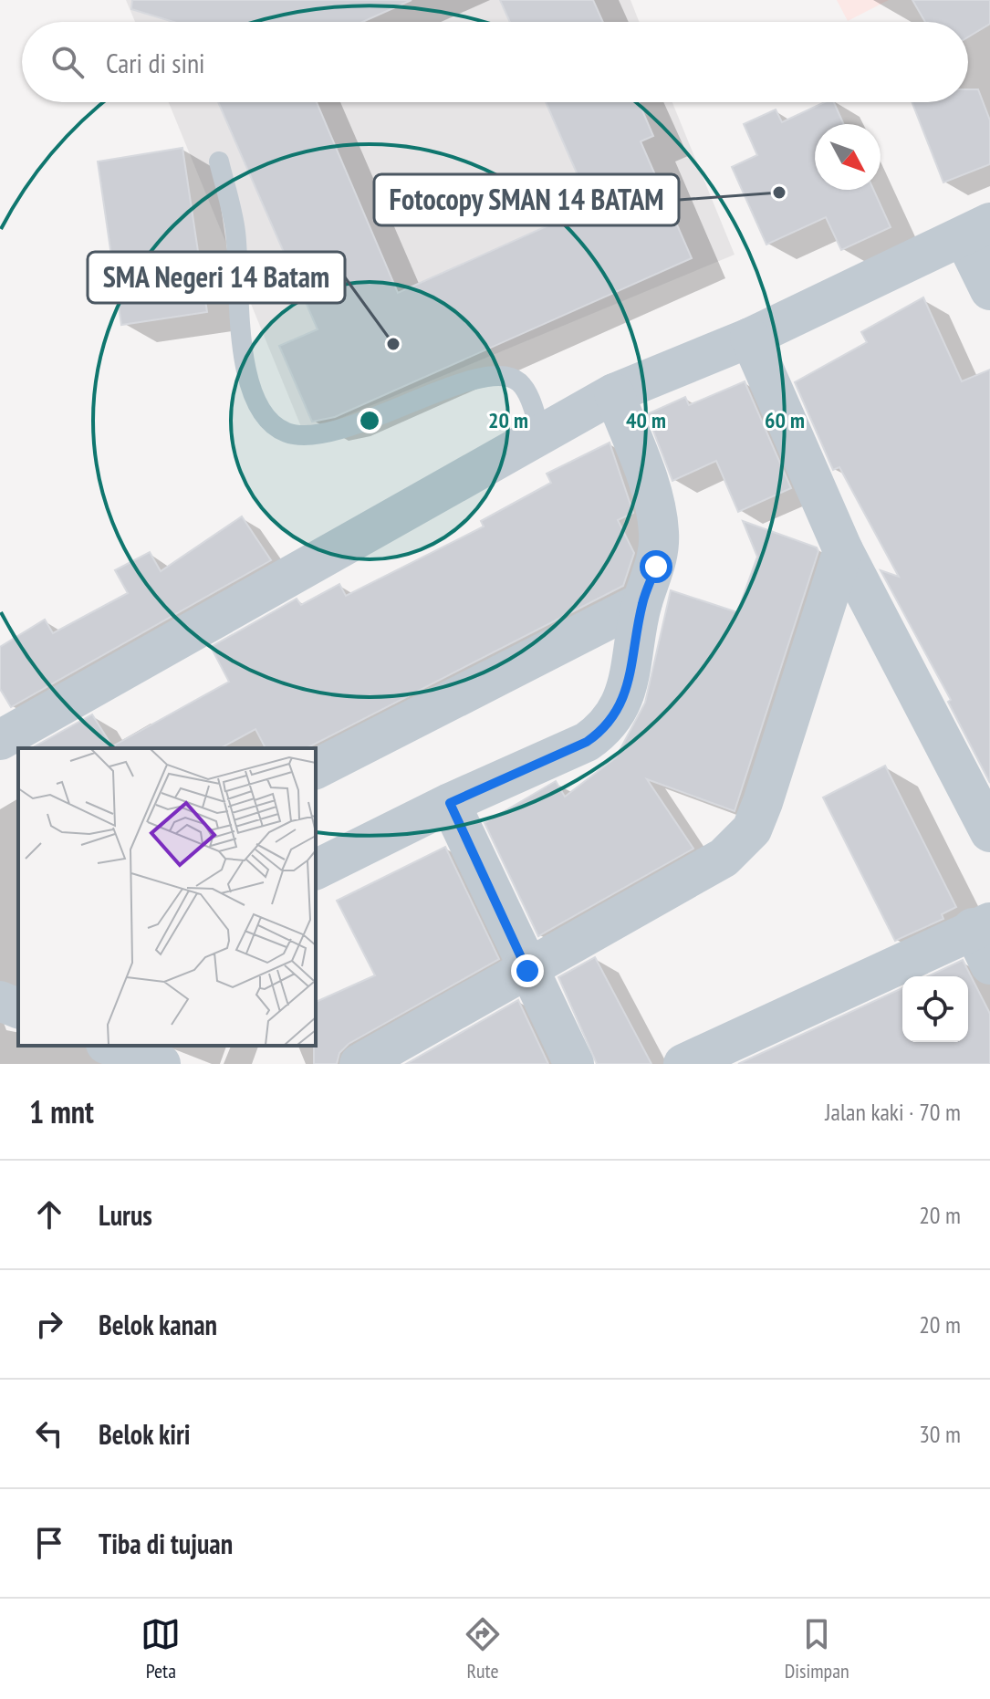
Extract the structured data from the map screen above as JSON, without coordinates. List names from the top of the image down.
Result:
{
  "places": ["Fotocopy SMAN 14 BATAM", "SMA Negeri 14 Batam"],
  "north": "bottom right",
  "page": {
    "search": "Cari di sini",
    "heading": ["1 mnt", "Jalan kaki · 70 m"],
    "list": [
      ["Lurus", "20 m"],
      ["Belok kanan", "20 m"],
      ["Belok kiri", "30 m"],
      "Tiba di tujuan"
    ],
    "nav": ["Peta", "Rute", "Disimpan"]
  },
  "rings": ["20 m", "40 m", "60 m"]
}
